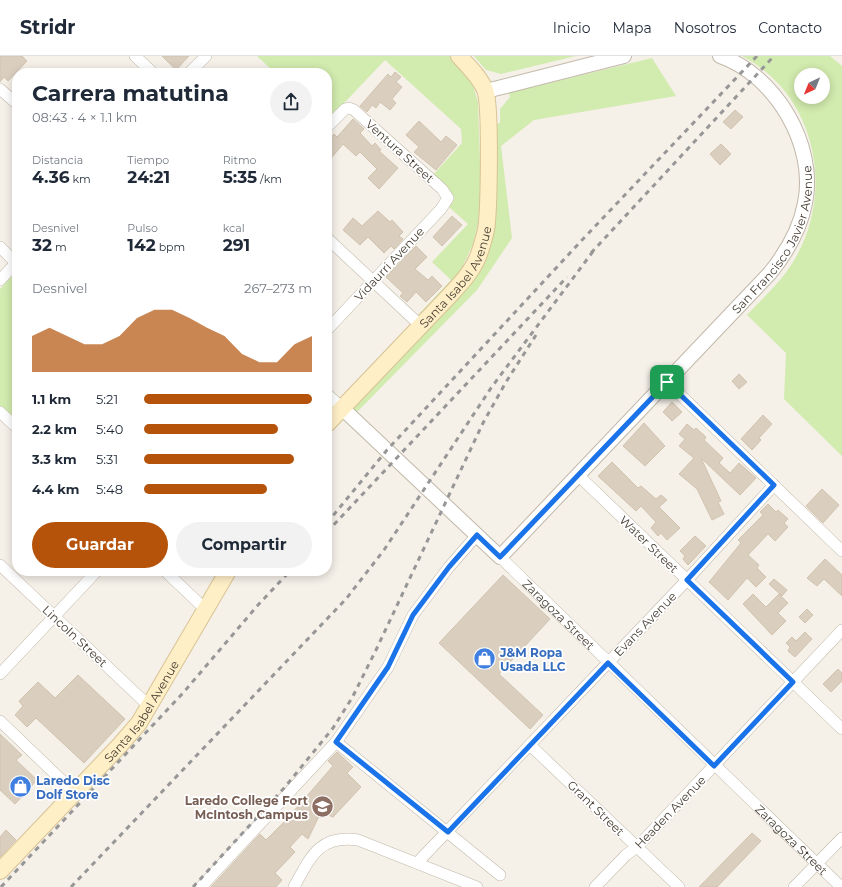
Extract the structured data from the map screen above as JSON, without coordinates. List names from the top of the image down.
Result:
{
  "streets": {
    "main road": ["Santa Isabel Avenue"],
    "street": [
      "Ventura Street",
      "San Francisco Javier Avenue",
      "Vidaurri Avenue",
      "Water Street",
      "Zaragoza Street",
      "Evans Avenue",
      "Lincoln Street",
      "Grant Street",
      "Headen Avenue"
    ]
  },
  "crossings": [
    ["Ventura Street", "Vidaurri Avenue"],
    ["San Francisco Javier Avenue", "Water Street"],
    ["San Francisco Javier Avenue", "Zaragoza Street"],
    ["Santa Isabel Avenue", "Zaragoza Street"],
    ["Santa Isabel Avenue", "Lincoln Street"],
    ["Water Street", "Evans Avenue"],
    ["Water Street", "Headen Avenue"],
    ["Zaragoza Street", "Evans Avenue"],
    ["Zaragoza Street", "Headen Avenue"],
    ["Evans Avenue", "Grant Street"],
    ["Grant Street", "Headen Avenue"]
  ],
  "places": {
    "shop": ["J&M Ropa Usada LLC", "Laredo Disc Dolf Store"],
    "school or university": ["Laredo College Fort McIntosh Campus"]
  },
  "north": "bottom left",
  "page": {
    "header": "Stridr",
    "nav": [
      "Inicio",
      "Mapa",
      "Nosotros",
      "Contacto"
    ],
    "heading": ["Carrera matutina", "08:43 · 4 × 1.1 km"],
    "stats": [
      ["Distancia", "4.36 km"],
      ["Tiempo", "24:21"],
      ["Ritmo", "5:35 /km"],
      ["Desnivel", "32 m"],
      ["Pulso", "142 bpm"],
      ["kcal", "291"]
    ],
    "chart": ["Desnivel", "267–273 m"],
    "list": [
      {
        "name": "1.1 km",
        "note": "5:21"
      },
      {
        "name": "2.2 km",
        "note": "5:40"
      },
      {
        "name": "3.3 km",
        "note": "5:31"
      },
      {
        "name": "4.4 km",
        "note": "5:48"
      }
    ],
    "buttons": ["Guardar", "Compartir"]
  }
}
